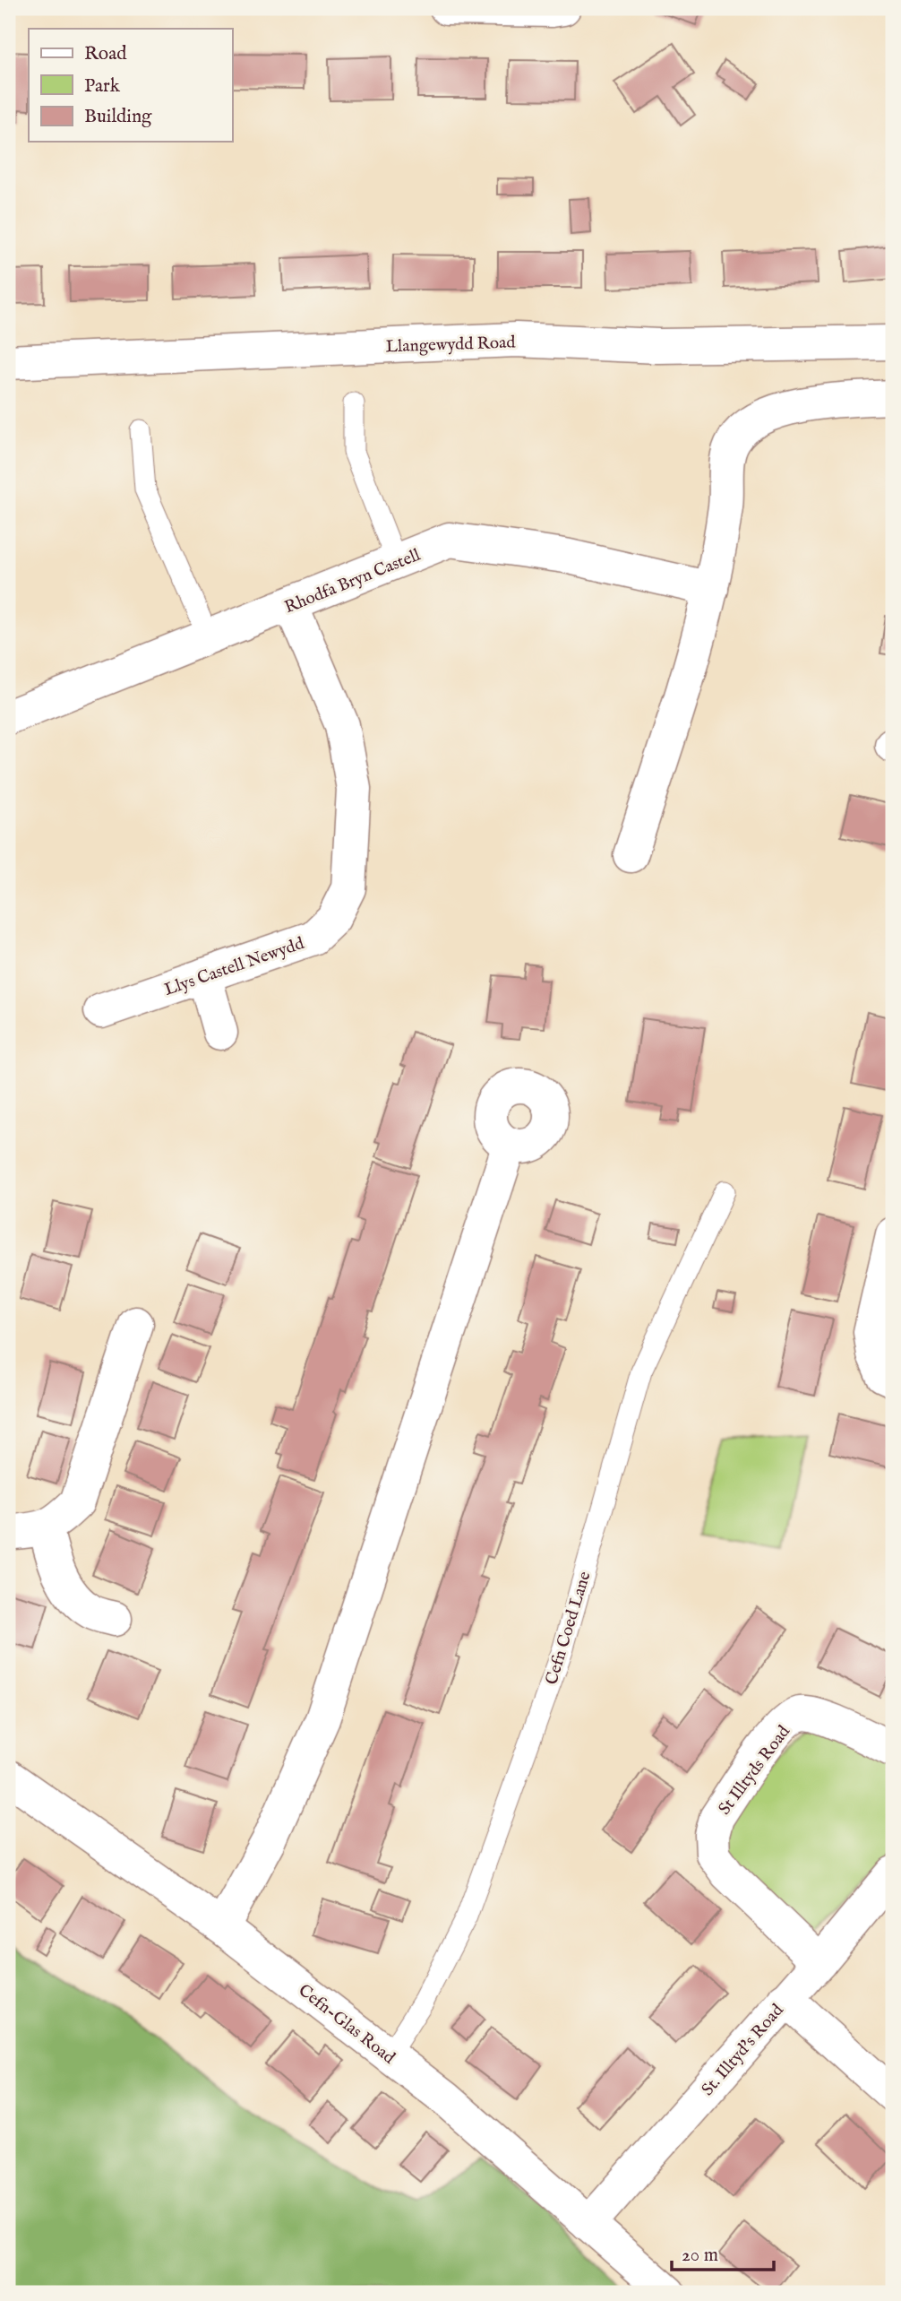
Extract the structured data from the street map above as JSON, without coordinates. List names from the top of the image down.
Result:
{
  "streets": {
    "street": [
      "Llangewydd Road",
      "Rhodfa Bryn Castell",
      "Llys Castell Newydd",
      "St Illtyds Road",
      "Cefn-Glas Road",
      "St. Illtyd's Road"
    ],
    "lane": ["Cefn Coed Lane"]
  },
  "crossings": [
    ["Rhodfa Bryn Castell", "Llys Castell Newydd"],
    ["Cefn Coed Lane", "Cefn-Glas Road"],
    ["St Illtyds Road", "St. Illtyd's Road"],
    ["Cefn-Glas Road", "St. Illtyd's Road"]
  ],
  "legend": ["Road", "Park", "Building"],
  "scale_bar": "20 m"
}
